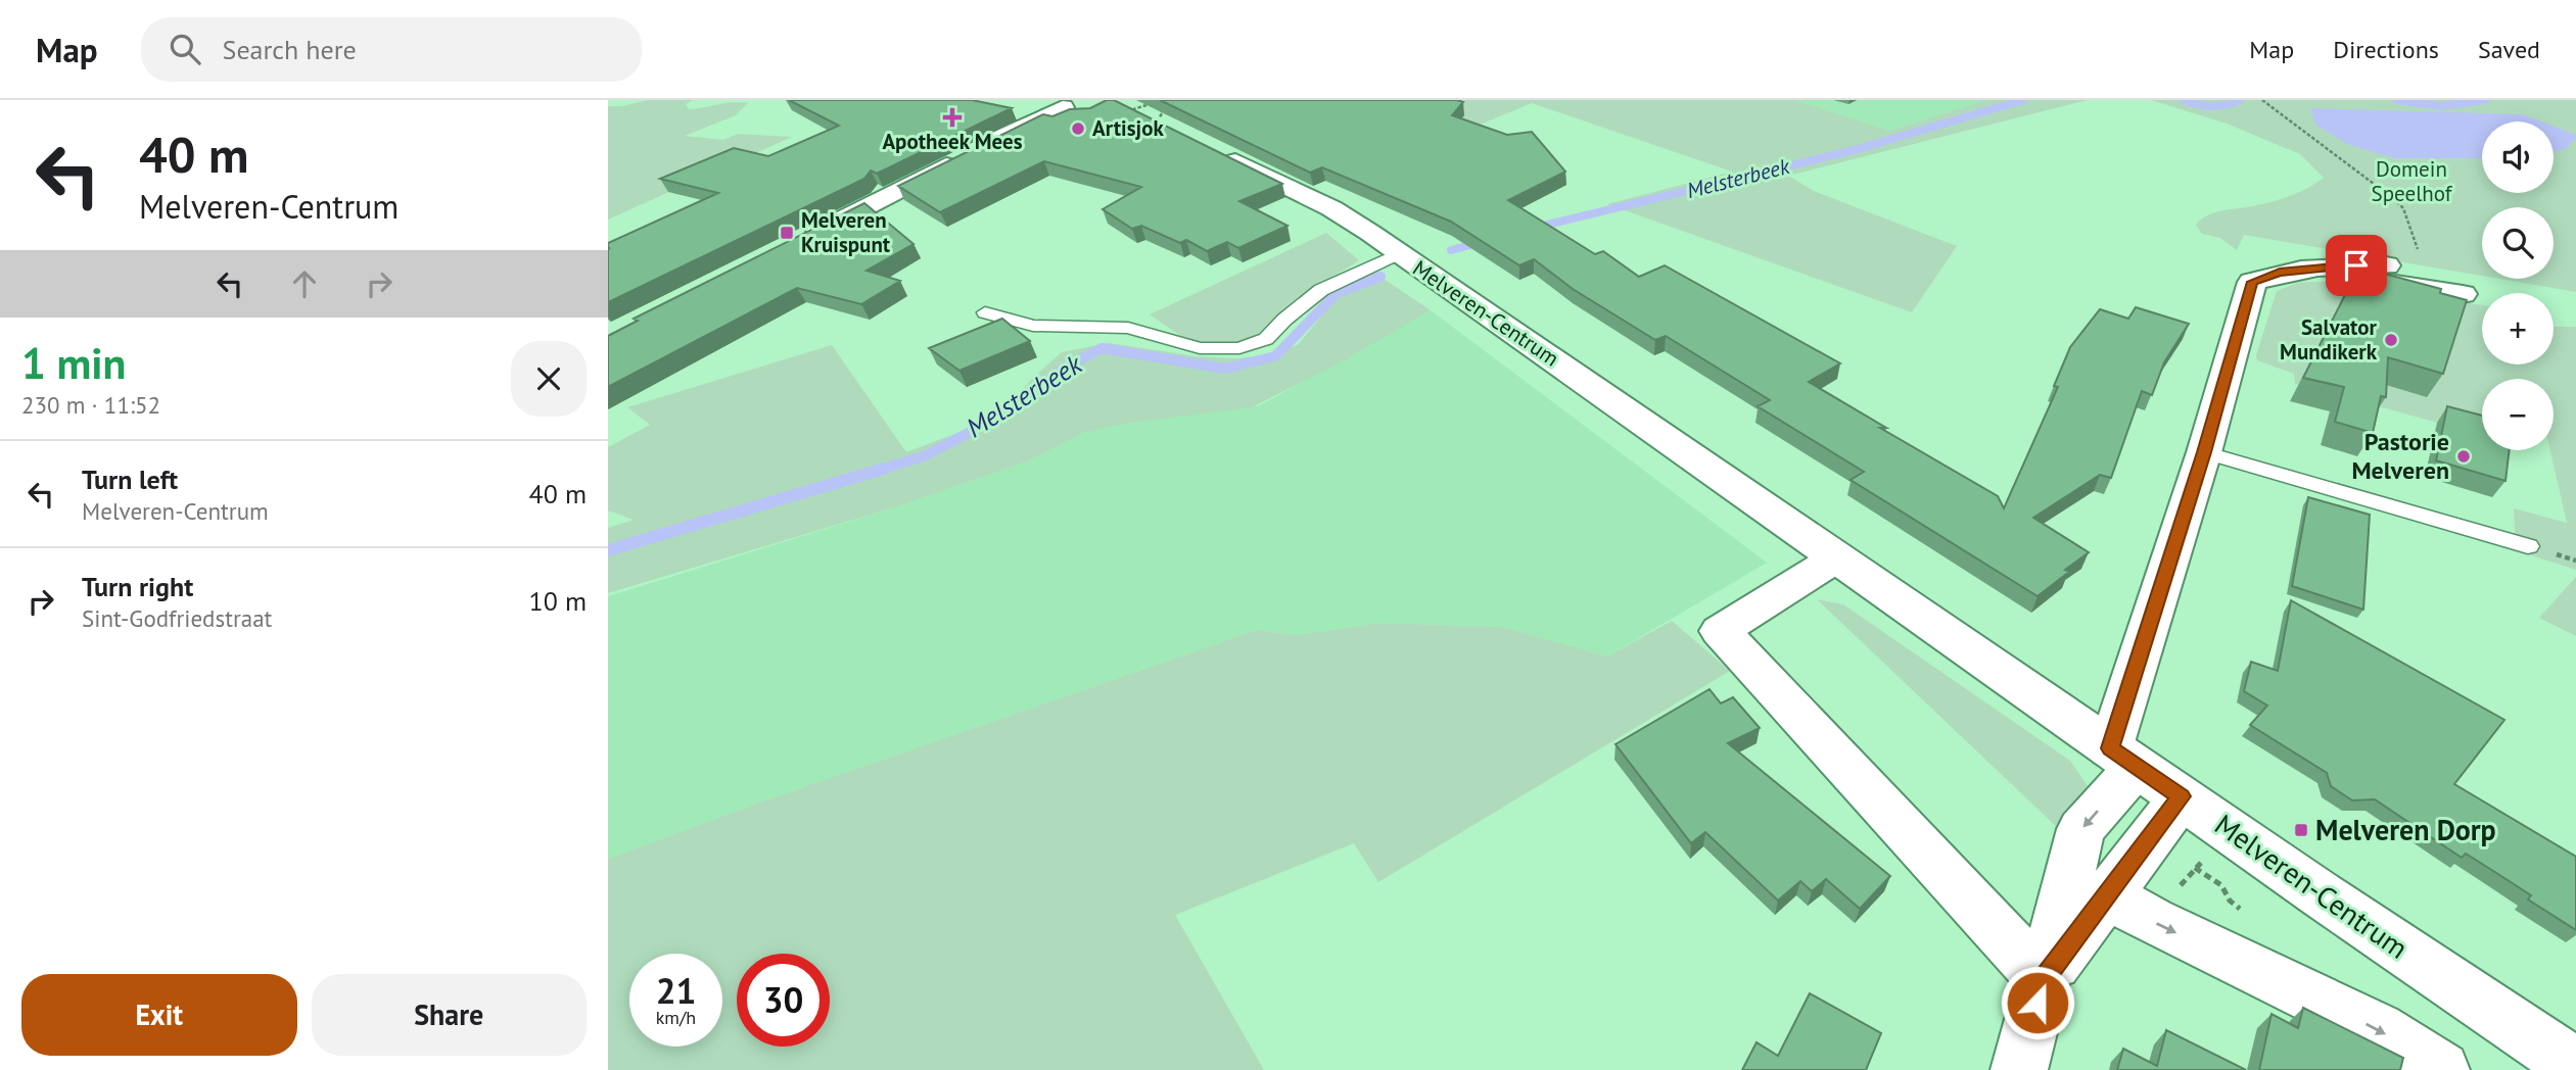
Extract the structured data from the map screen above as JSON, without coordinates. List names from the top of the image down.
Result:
{
  "streets": {
    "street": ["Melveren-Centrum"]
  },
  "water": ["Melsterbeek"],
  "parks": ["Domein Speelhof"],
  "places": {
    "health": ["Apotheek Mees"],
    "other": ["Artisjok", "Salvator Mundikerk", "Pastorie Melveren"],
    "transit": ["Melveren Kruispunt", "Melveren Dorp"]
  },
  "page": {
    "header": "Map",
    "search": "Search here",
    "nav": ["Map", "Directions", "Saved"],
    "turn": ["40 m", "Melveren-Centrum"],
    "map_buttons": ["+", "−"],
    "heading": ["1 min", "230 m · 11:52"],
    "list": [
      {
        "name": "Turn left",
        "note": "Melveren-Centrum",
        "value": "40 m"
      },
      {
        "name": "Turn right",
        "note": "Sint-Godfriedstraat",
        "value": "10 m"
      }
    ],
    "speed": "21 km/h",
    "limit": "30",
    "buttons": ["Exit", "Share"]
  }
}
